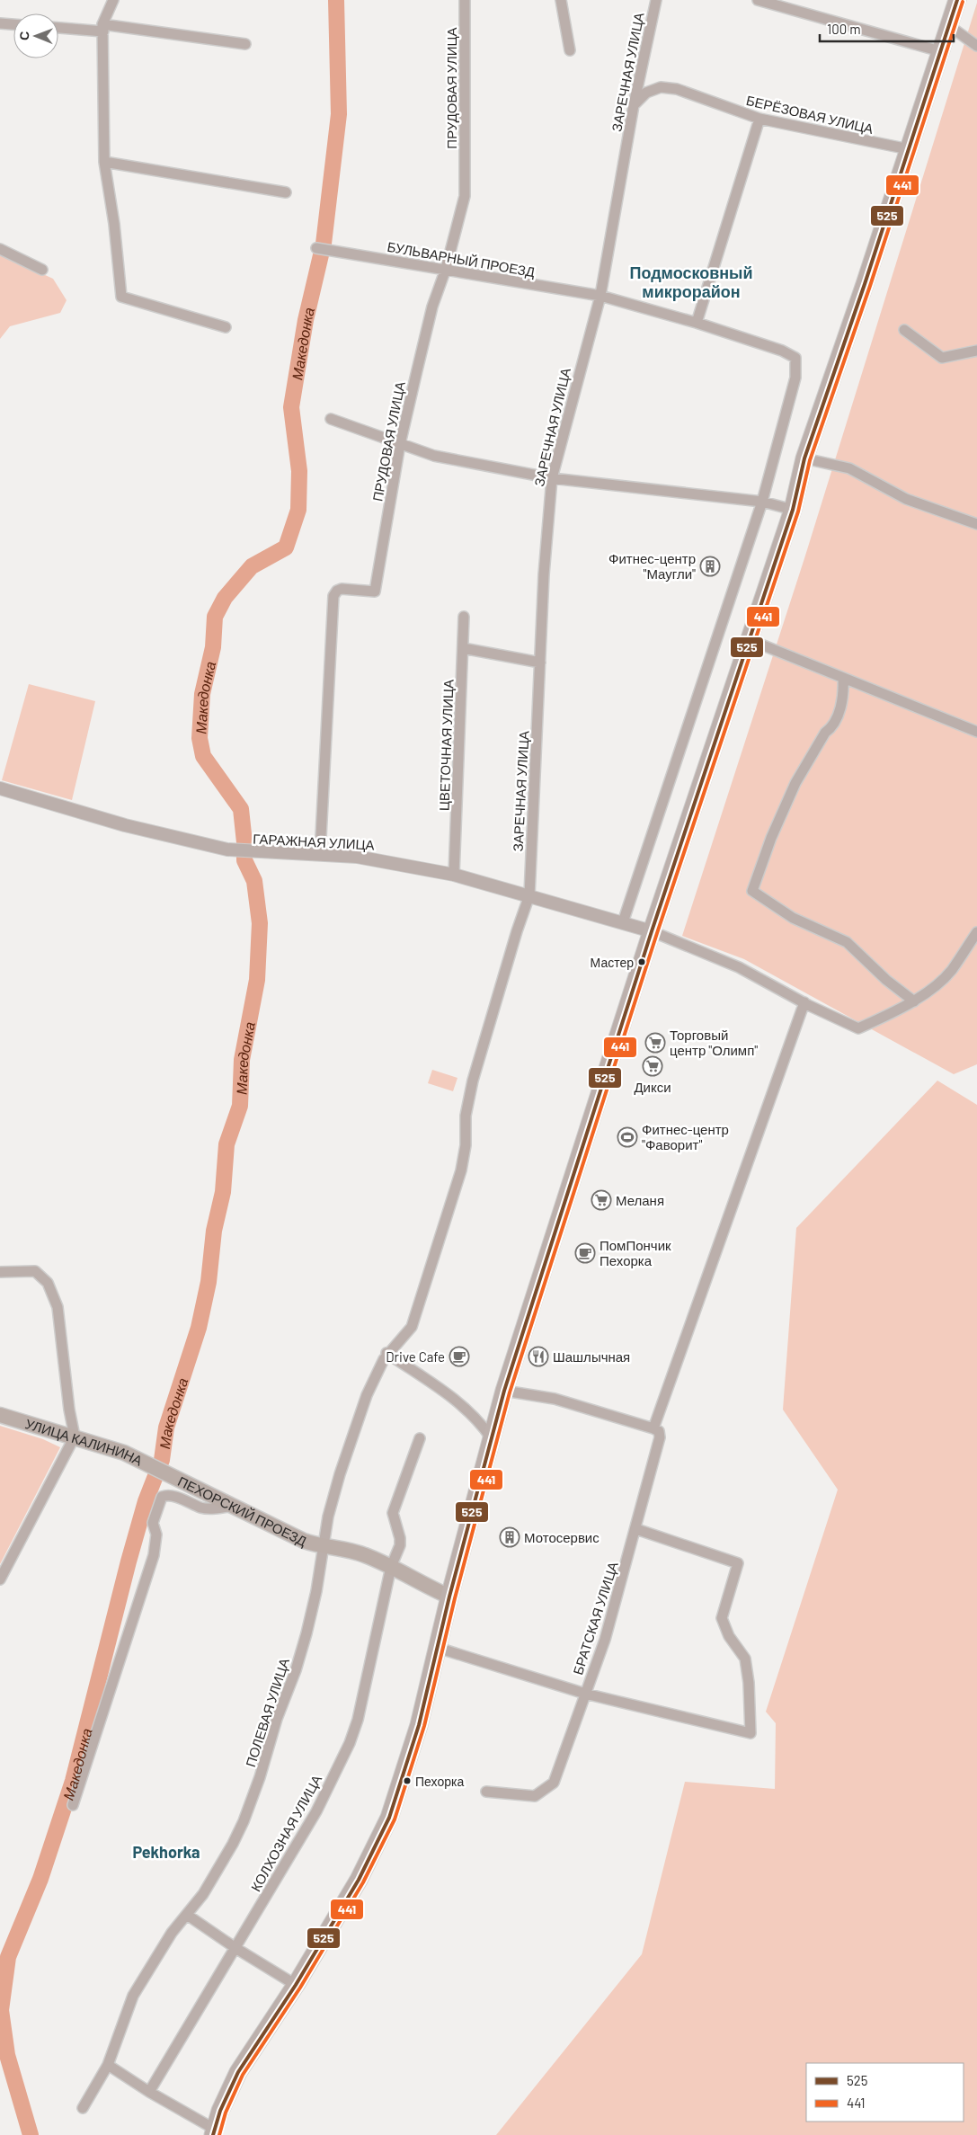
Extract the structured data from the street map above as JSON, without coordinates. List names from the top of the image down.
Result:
{
  "streets": {
    "main road": ["УЛИЦА КАЛИНИНА", "ПЕХОРСКИЙ ПРОЕЗД"],
    "street": [
      "ЗАРЕЧНАЯ УЛИЦА",
      "ПРУДОВАЯ УЛИЦА",
      "БЕРЁЗОВАЯ УЛИЦА",
      "БУЛЬВАРНЫЙ ПРОЕЗД",
      "ЦВЕТОЧНАЯ УЛИЦА",
      "ГАРАЖНАЯ УЛИЦА",
      "БРАТСКАЯ УЛИЦА",
      "ПОЛЕВАЯ УЛИЦА",
      "КОЛХОЗНАЯ УЛИЦА"
    ]
  },
  "crossings": [
    ["ЗАРЕЧНАЯ УЛИЦА", "БЕРЁЗОВАЯ УЛИЦА"],
    ["ЗАРЕЧНАЯ УЛИЦА", "БУЛЬВАРНЫЙ ПРОЕЗД"],
    ["ЗАРЕЧНАЯ УЛИЦА", "ГАРАЖНАЯ УЛИЦА"],
    ["ЗАРЕЧНАЯ УЛИЦА", "ПОЛЕВАЯ УЛИЦА"],
    ["ПРУДОВАЯ УЛИЦА", "БУЛЬВАРНЫЙ ПРОЕЗД"],
    ["ПРУДОВАЯ УЛИЦА", "ГАРАЖНАЯ УЛИЦА"],
    ["ЦВЕТОЧНАЯ УЛИЦА", "ГАРАЖНАЯ УЛИЦА"],
    ["УЛИЦА КАЛИНИНА", "ПЕХОРСКИЙ ПРОЕЗД"],
    ["ПЕХОРСКИЙ ПРОЕЗД", "ПОЛЕВАЯ УЛИЦА"],
    ["ПЕХОРСКИЙ ПРОЕЗД", "КОЛХОЗНАЯ УЛИЦА"]
  ],
  "districts": ["Подмосковный микрорайон", "Pekhorka"],
  "water": ["Македонка"],
  "places": {
    "building": ["Фитнес-центр \"Маугли\"", "Мотосервис"],
    "other": ["Мастер", "Пехорка"],
    "supermarket": ["Торговый центр \"Олимп\"", "Дикси", "Меланя"],
    "sports": ["Фитнес-центр \"Фаворит\""],
    "cafe": ["ПомПончик Пехорка", "Drive Cafe"],
    "restaurant": ["Шашлычная"]
  },
  "lines": ["transit line 525", "transit line 441"],
  "legend": ["525", "441"],
  "scale_bar": "100 m",
  "north": "left"
}
